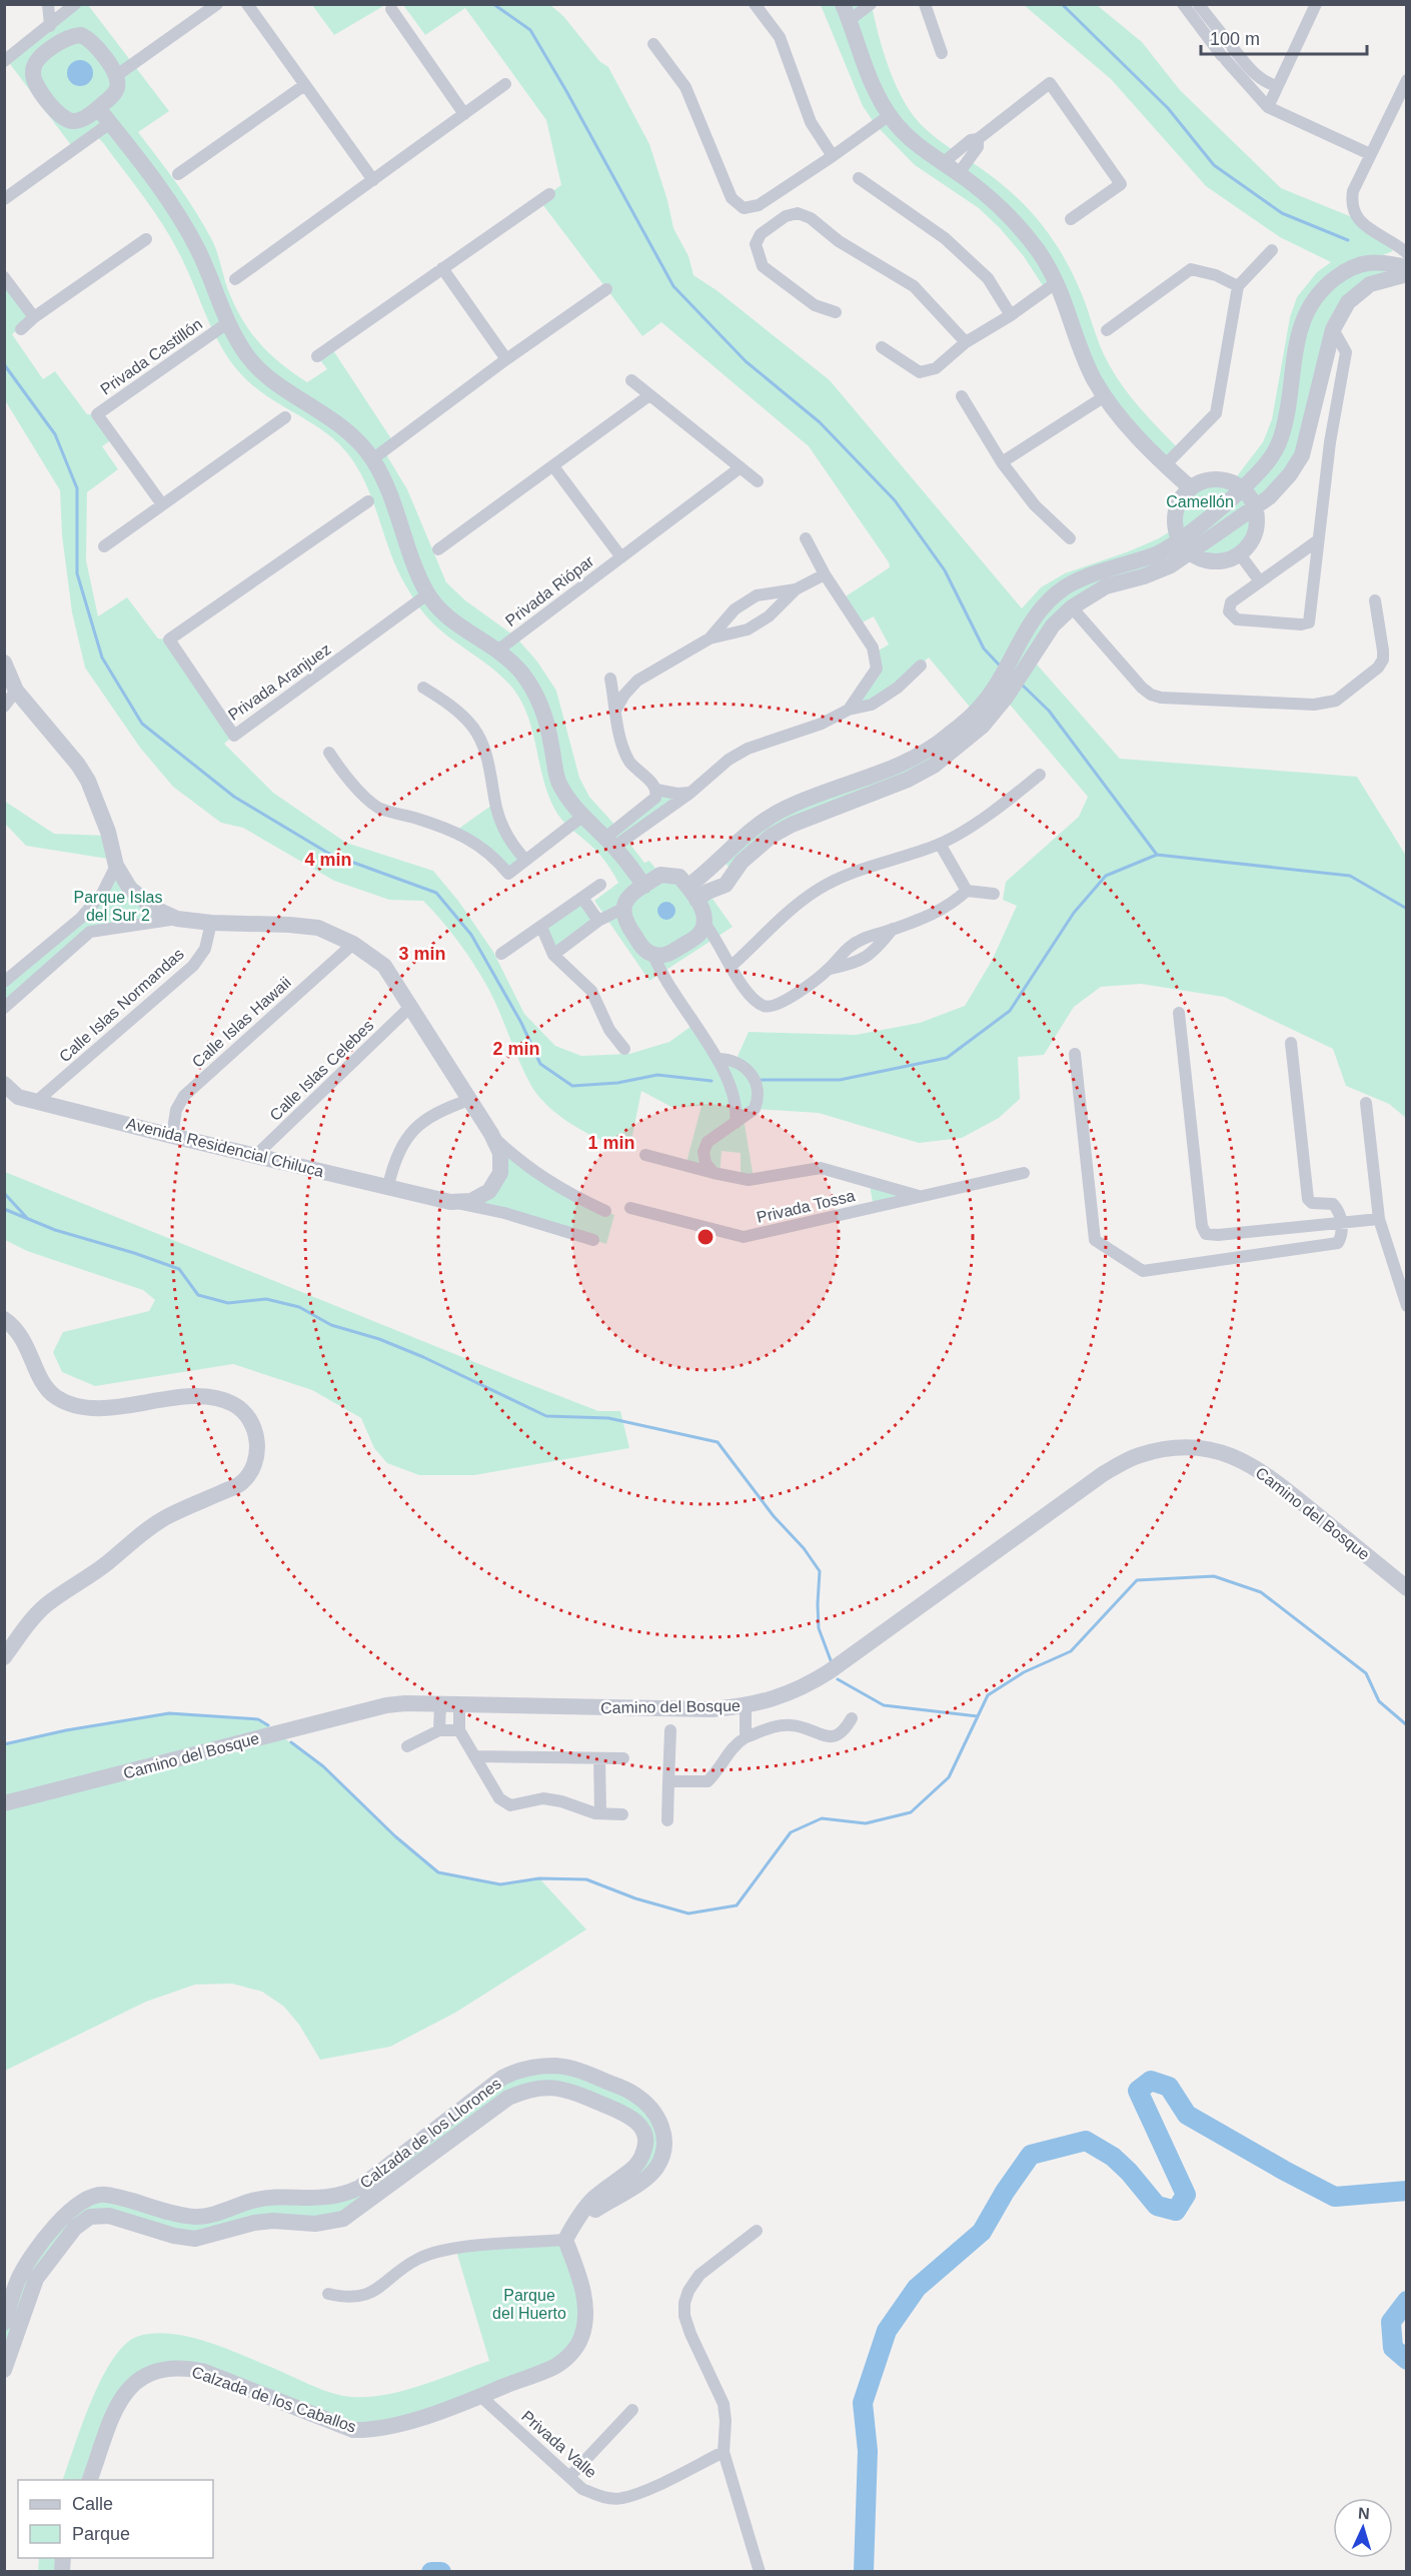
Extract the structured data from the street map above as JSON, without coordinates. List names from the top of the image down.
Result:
{
  "streets": {
    "street": [
      "Privada Castillón",
      "Privada Riópar",
      "Privada Aranjuez",
      "Calle Islas Normandas",
      "Calle Islas Hawaii",
      "Calle Islas Celebes",
      "Avenida Residencial Chiluca",
      "Privada Tossa",
      "Camino del Bosque",
      "Calzada de los Llorones",
      "Calzada de los Caballos",
      "Privada Valle"
    ]
  },
  "crossings": [
    ["Calle Islas Normandas", "Avenida Residencial Chiluca"],
    ["Calle Islas Hawaii", "Avenida Residencial Chiluca"],
    ["Calle Islas Celebes", "Avenida Residencial Chiluca"],
    ["Calzada de los Caballos", "Privada Valle"]
  ],
  "parks": ["Camellón", "Parque Islas del Sur 2", "Parque del Huerto"],
  "legend": ["Calle", "Parque"],
  "scale_bar": "100 m",
  "north": "top",
  "rings": [
    "4 min",
    "3 min",
    "2 min",
    "1 min"
  ]
}
